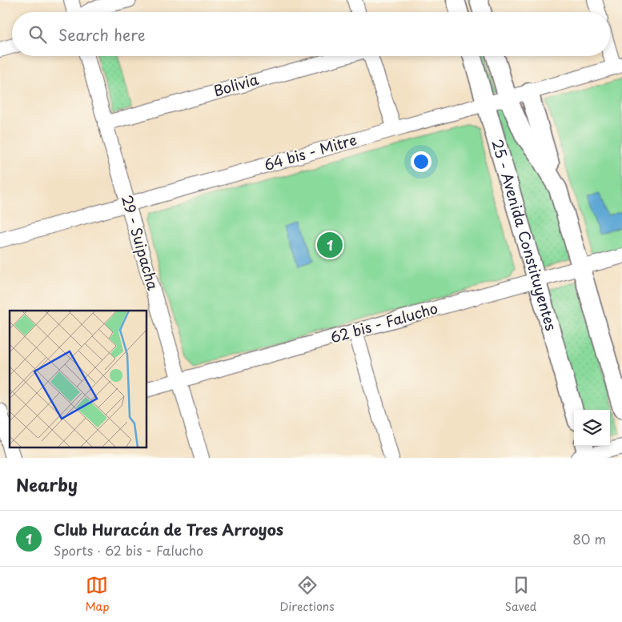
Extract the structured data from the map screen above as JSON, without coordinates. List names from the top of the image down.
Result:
{
  "streets": {
    "main road": ["25 - Avenida Constituyentes"],
    "street": [
      "Bolivia",
      "64 bis - Mitre",
      "29 - Suipacha",
      "62 bis - Falucho"
    ]
  },
  "crossings": [
    ["Bolivia", "29 - Suipacha"],
    ["64 bis - Mitre", "25 - Avenida Constituyentes"],
    ["64 bis - Mitre", "29 - Suipacha"],
    ["25 - Avenida Constituyentes", "62 bis - Falucho"],
    ["29 - Suipacha", "62 bis - Falucho"]
  ],
  "page": {
    "search": "Search here",
    "pins": "1",
    "heading": "Nearby",
    "list": [
      {
        "mark": "1",
        "name": "Club Huracán de Tres Arroyos",
        "note": "Sports · 62 bis - Falucho",
        "value": "80 m"
      }
    ],
    "nav": ["Map", "Directions", "Saved"]
  }
}
